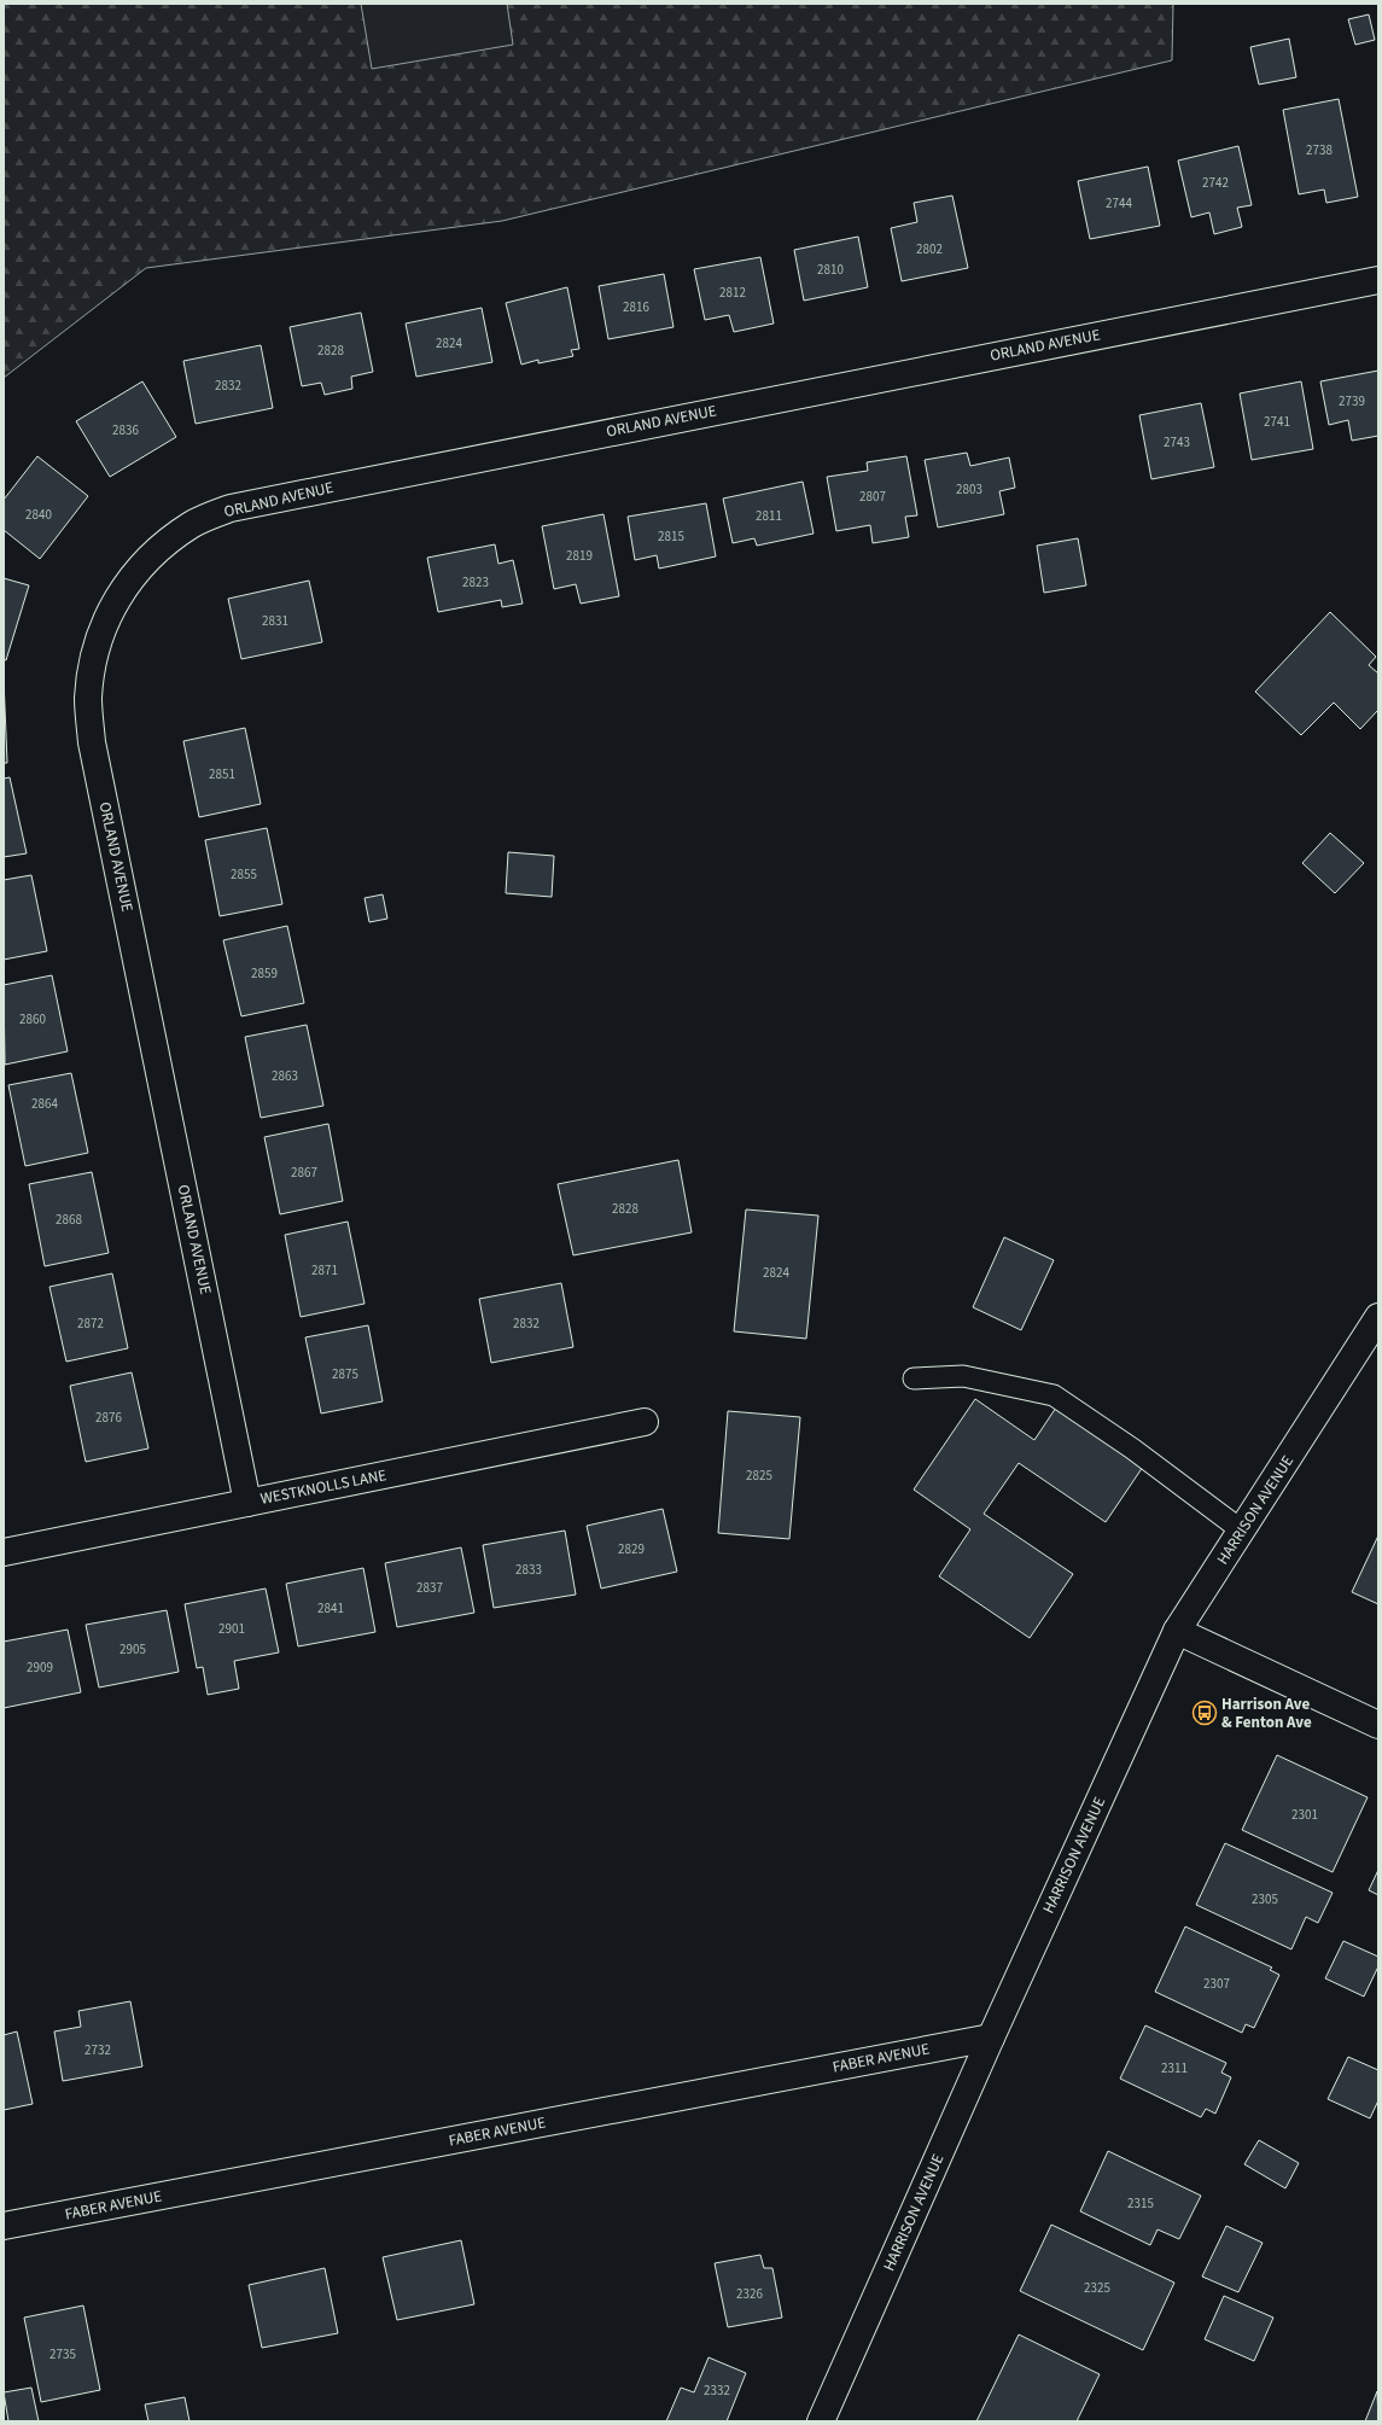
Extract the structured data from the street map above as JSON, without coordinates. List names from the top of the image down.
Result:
{
  "streets": {
    "street": [
      "ORLAND AVENUE",
      "WESTKNOLLS LANE",
      "HARRISON AVENUE",
      "FABER AVENUE"
    ]
  },
  "crossings": [
    ["ORLAND AVENUE", "WESTKNOLLS LANE"],
    ["HARRISON AVENUE", "FABER AVENUE"]
  ],
  "places": {
    "bus stop": ["Harrison Ave & Fenton Ave"]
  },
  "house_numbers": [
    "2738",
    "2742",
    "2744",
    "2802",
    "2810",
    "2812",
    "2816",
    "2824",
    "2828",
    "2832",
    "2739",
    "2741",
    "2836",
    "2743",
    "2803",
    "2807",
    "2840",
    "2811",
    "2815",
    "2819",
    "2823",
    "2831",
    "2851",
    "2855",
    "2859",
    "2860",
    "2863",
    "2864",
    "2867",
    "2828",
    "2868",
    "2871",
    "2824",
    "2872",
    "2832",
    "2875",
    "2876",
    "2825",
    "2829",
    "2833",
    "2837",
    "2841",
    "2901",
    "2905",
    "2909",
    "2301",
    "2305",
    "2307",
    "2732",
    "2311",
    "2315",
    "2325",
    "2326",
    "2735",
    "2332"
  ]
}
